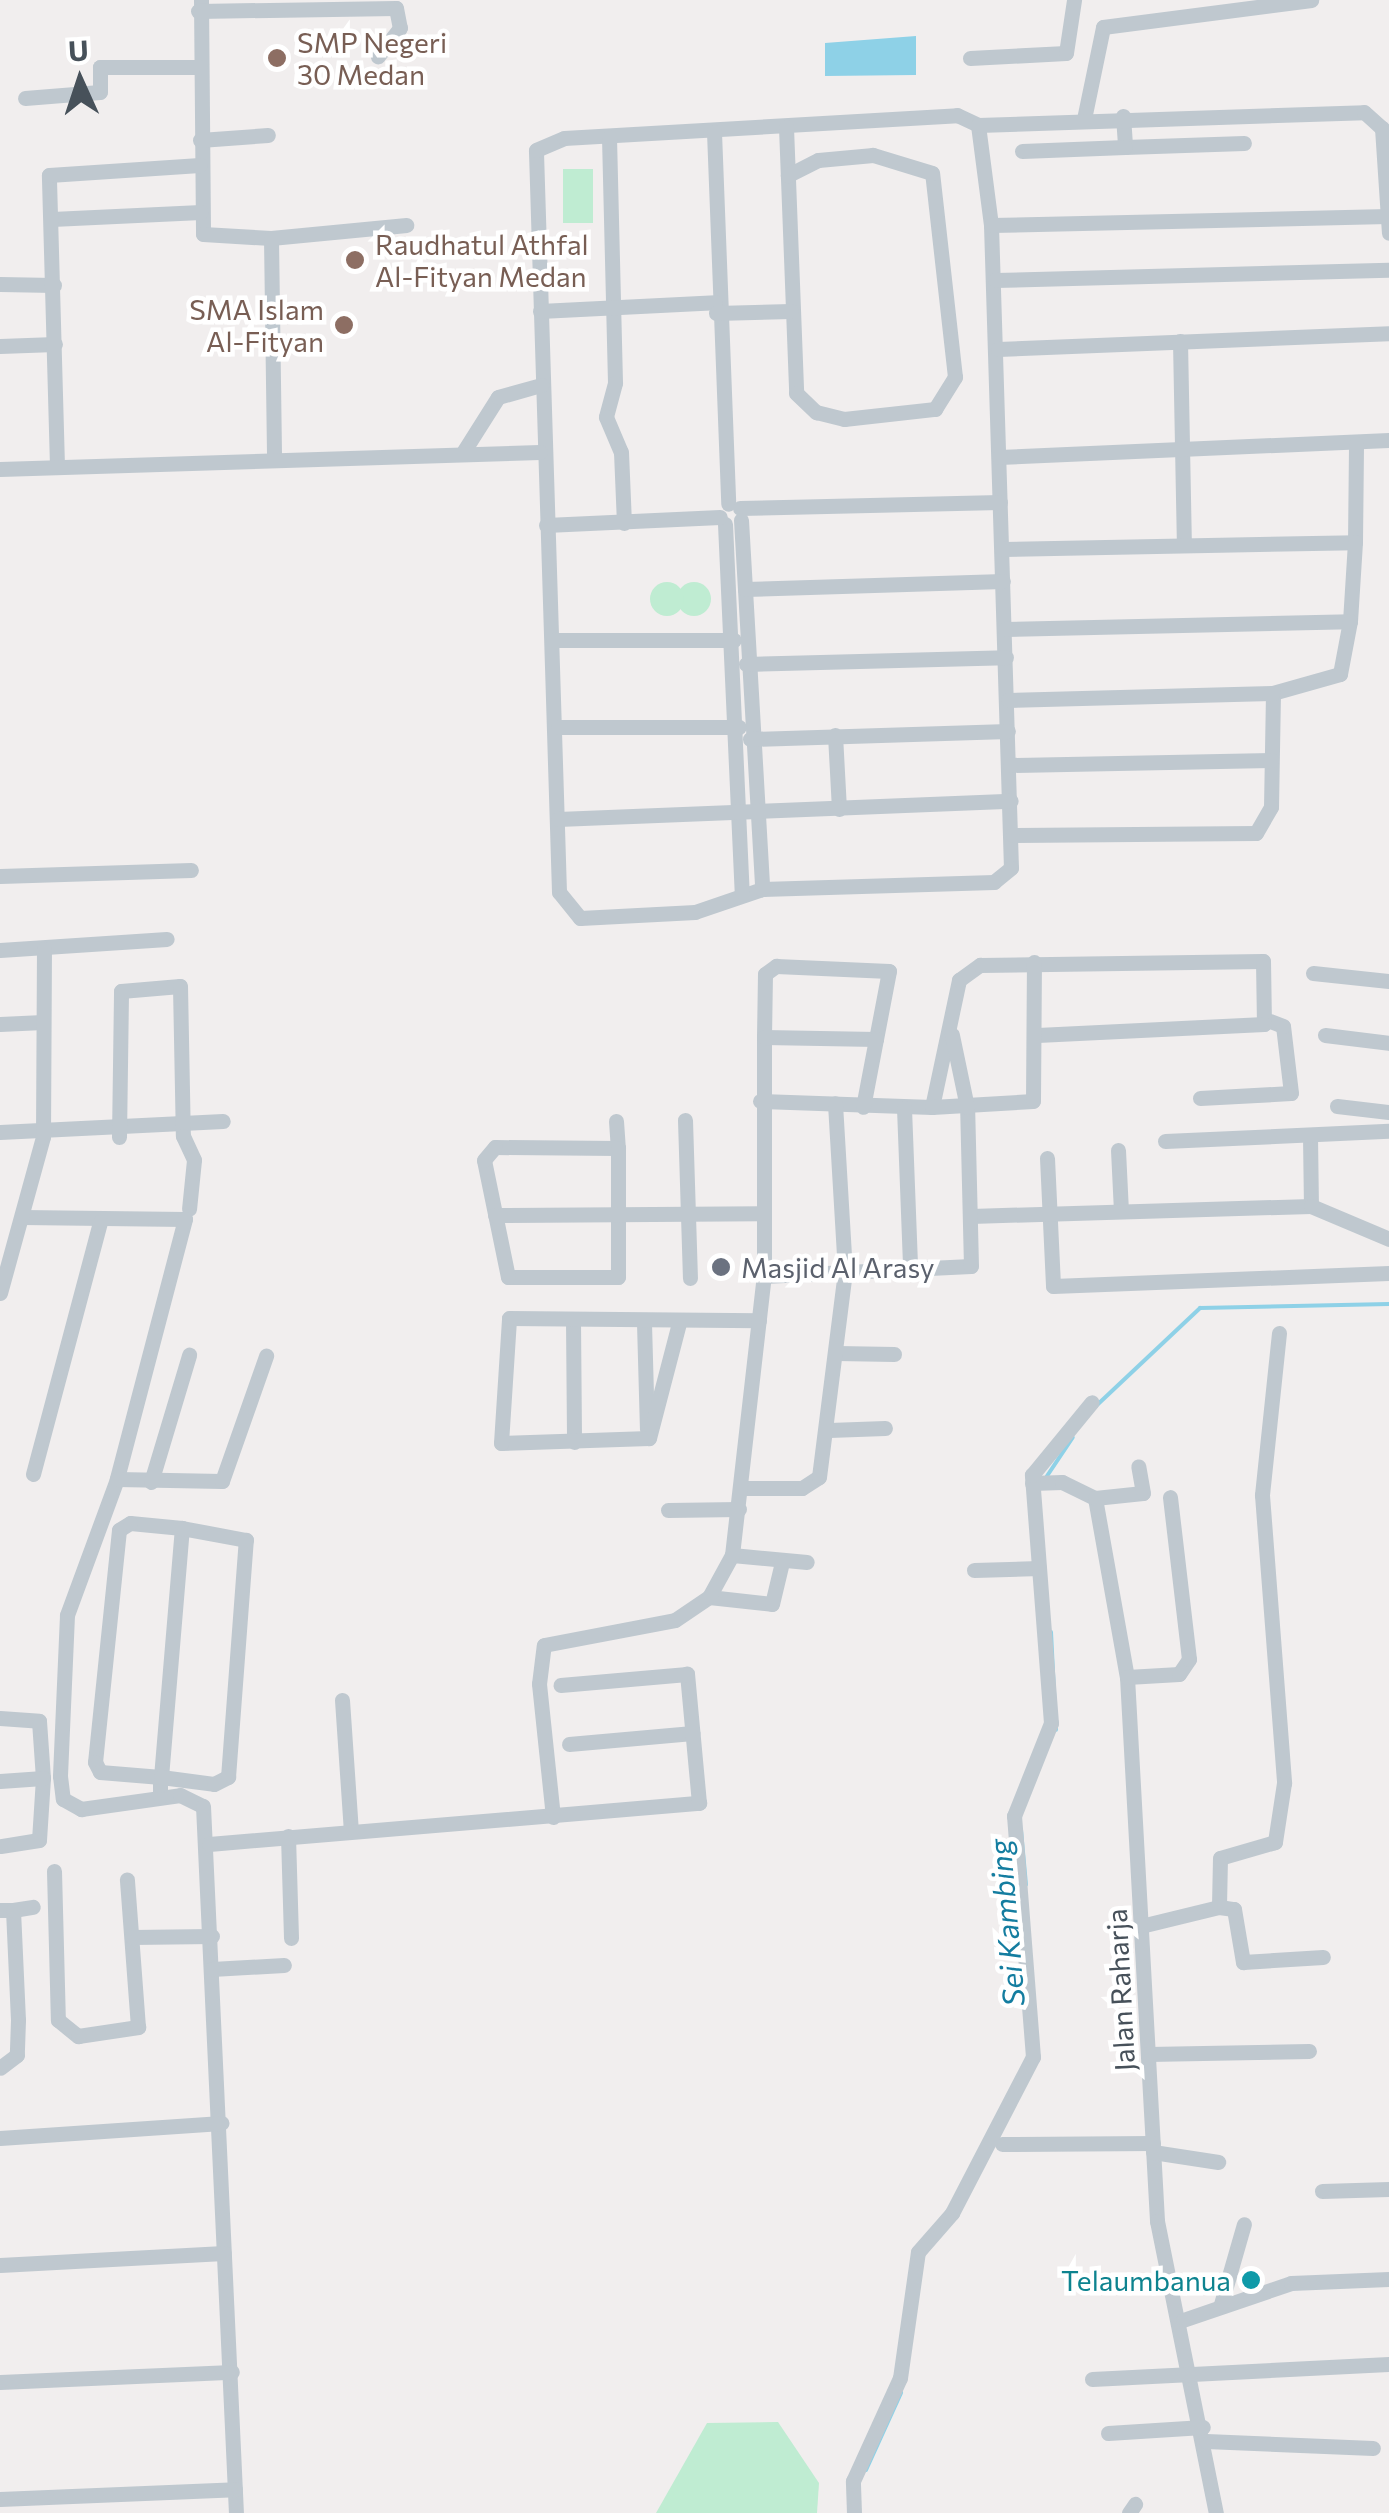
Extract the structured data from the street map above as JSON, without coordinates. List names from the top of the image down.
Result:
{
  "streets": {
    "street": ["Jalan Raharja"]
  },
  "water": ["Sei Kambing"],
  "places": [
    "SMP Negeri 30 Medan",
    "Raudhatul Athfal Al-Fityan Medan",
    "SMA Islam Al-Fityan",
    "Masjid Al Arasy",
    "Telaumbanua"
  ],
  "north": "top"
}
